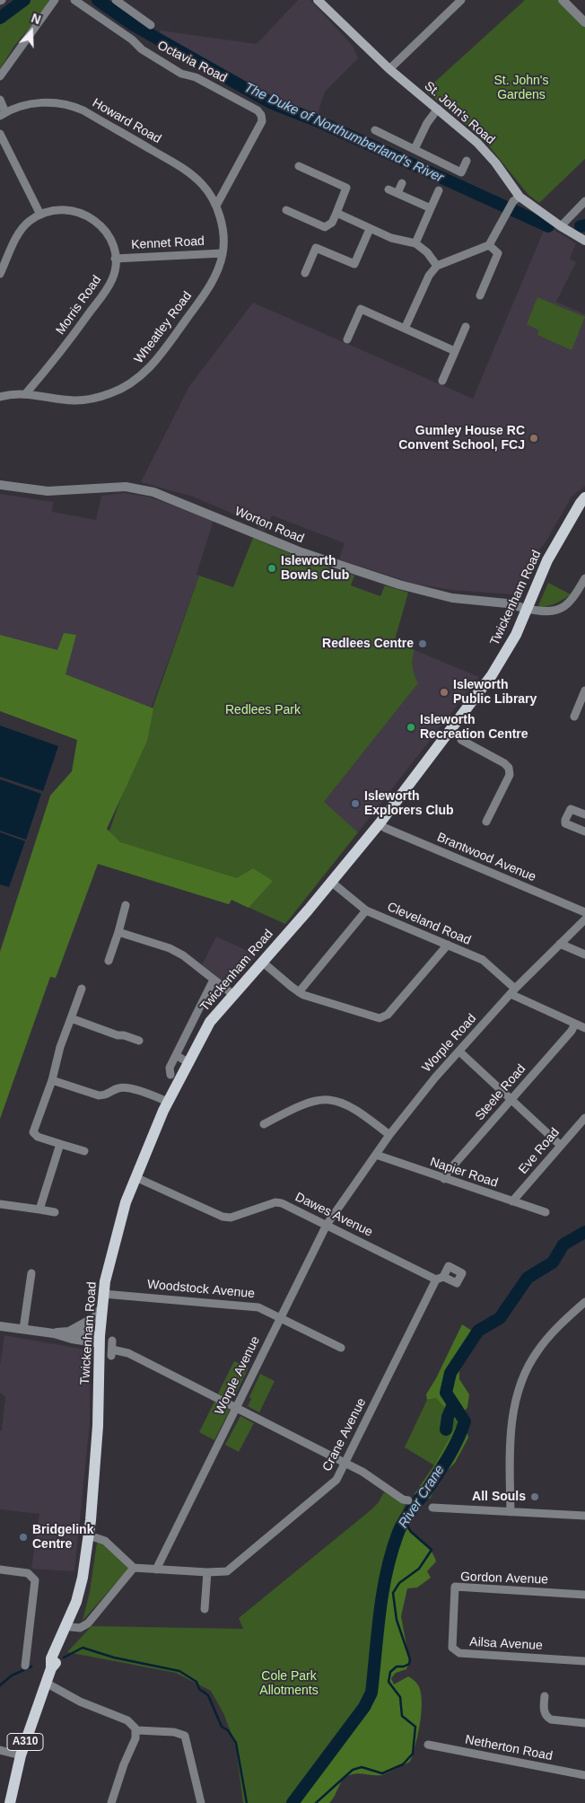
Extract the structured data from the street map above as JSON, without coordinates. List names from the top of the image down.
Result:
{
  "streets": {
    "main road": ["St. John's Road", "Twickenham Road", "A310"],
    "street": [
      "Octavia Road",
      "Howard Road",
      "Kennet Road",
      "Morris Road",
      "Wheatley Road",
      "Worton Road",
      "Brantwood Avenue",
      "Cleveland Road",
      "Worple Road",
      "Steele Road",
      "Eve Road",
      "Napier Road",
      "Dawes Avenue",
      "Woodstock Avenue",
      "Worple Avenue",
      "Crane Avenue",
      "Gordon Avenue",
      "Ailsa Avenue",
      "Netherton Road"
    ]
  },
  "crossings": [
    ["Octavia Road", "Howard Road"],
    ["Octavia Road", "Wheatley Road"],
    ["Howard Road", "Wheatley Road"],
    ["Kennet Road", "Morris Road"],
    ["Kennet Road", "Wheatley Road"],
    ["Morris Road", "Wheatley Road"],
    ["Worton Road", "Twickenham Road"],
    ["Twickenham Road", "Brantwood Avenue"],
    ["Twickenham Road", "Cleveland Road"],
    ["Twickenham Road", "Dawes Avenue"],
    ["Twickenham Road", "Woodstock Avenue"],
    ["Twickenham Road", "A310"],
    ["Cleveland Road", "Worple Road"],
    ["Cleveland Road", "Steele Road"],
    ["Worple Road", "Napier Road"],
    ["Worple Road", "Worple Avenue"],
    ["Steele Road", "Napier Road"],
    ["Eve Road", "Napier Road"],
    ["Dawes Avenue", "Worple Avenue"],
    ["Dawes Avenue", "Crane Avenue"],
    ["Woodstock Avenue", "Worple Avenue"],
    ["Worple Avenue", "Crane Avenue"],
    ["Gordon Avenue", "Ailsa Avenue"]
  ],
  "water": ["The Duke of Northumberland's River", "River Crane"],
  "parks": ["St. John's Gardens", "Redlees Park", "Cole Park Allotments"],
  "places": [
    "Gumley House RC Convent School, FCJ",
    "Isleworth Bowls Club",
    "Redlees Centre",
    "Isleworth Public Library",
    "Isleworth Recreation Centre",
    "Isleworth Explorers Club",
    "All Souls",
    "Bridgelink Centre"
  ],
  "north": "top"
}
